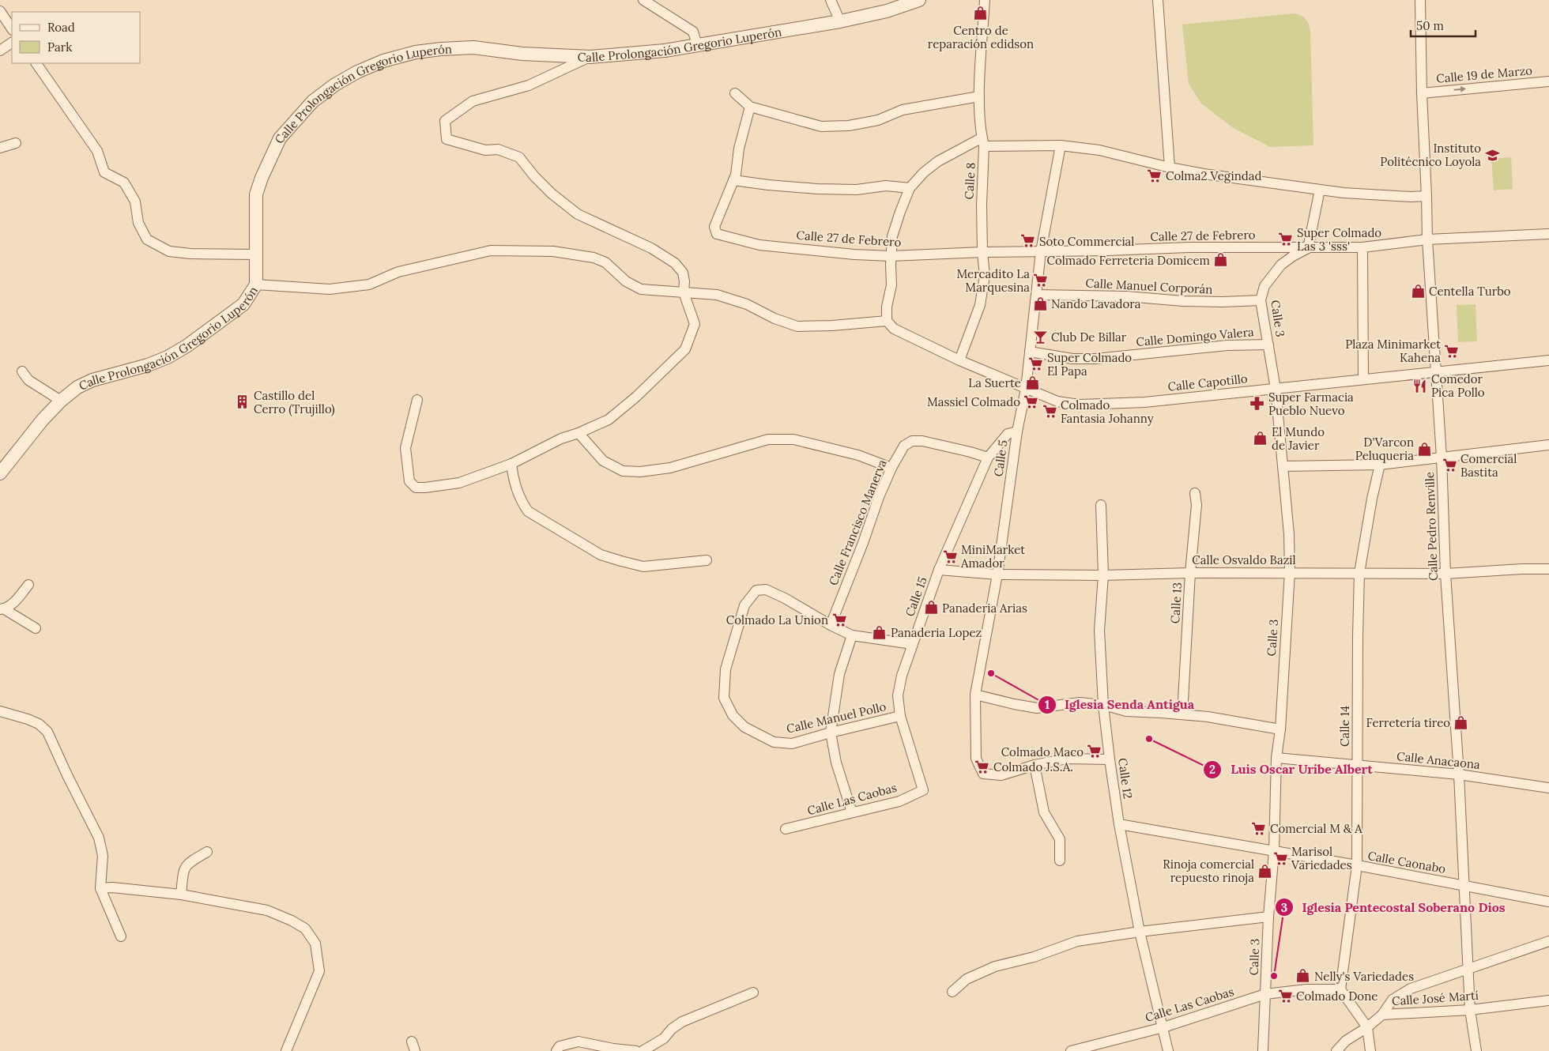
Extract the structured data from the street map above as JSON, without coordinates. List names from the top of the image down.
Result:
{
  "streets": {
    "street": [
      "Calle Prolongación Gregorio Luperón",
      "Calle 19 de Marzo",
      "Calle 8",
      "Calle 27 de Febrero",
      "Calle Manuel Corporán",
      "Calle 3",
      "Calle Domingo Valera",
      "Calle Capotillo",
      "Calle 5",
      "Calle Francisco Manerva",
      "Calle Pedro Renville",
      "Calle Osvaldo Bazil",
      "Calle 15",
      "Calle 13",
      "Calle Manuel Pollo",
      "Calle 14",
      "Calle Anacaona",
      "Calle 12",
      "Calle Las Caobas",
      "Calle Caonabo",
      "Calle José Martí"
    ]
  },
  "crossings": [
    ["Calle 19 de Marzo", "Calle Pedro Renville"],
    ["Calle 8", "Calle 27 de Febrero"],
    ["Calle 8", "Calle Capotillo"],
    ["Calle 27 de Febrero", "Calle 3"],
    ["Calle 27 de Febrero", "Calle 5"],
    ["Calle 27 de Febrero", "Calle Pedro Renville"],
    ["Calle Manuel Corporán", "Calle 3"],
    ["Calle Manuel Corporán", "Calle 5"],
    ["Calle 3", "Calle Domingo Valera"],
    ["Calle 3", "Calle Capotillo"],
    ["Calle 3", "Calle Osvaldo Bazil"],
    ["Calle 3", "Calle Anacaona"],
    ["Calle 3", "Calle Las Caobas"],
    ["Calle 3", "Calle Caonabo"],
    ["Calle Domingo Valera", "Calle 5"],
    ["Calle Capotillo", "Calle 5"],
    ["Calle Capotillo", "Calle Pedro Renville"],
    ["Calle 5", "Calle Osvaldo Bazil"],
    ["Calle 5", "Calle 15"],
    ["Calle Francisco Manerva", "Calle 15"],
    ["Calle Francisco Manerva", "Calle Manuel Pollo"],
    ["Calle Pedro Renville", "Calle Osvaldo Bazil"],
    ["Calle Pedro Renville", "Calle Anacaona"],
    ["Calle Pedro Renville", "Calle Caonabo"],
    ["Calle Pedro Renville", "Calle José Martí"],
    ["Calle Osvaldo Bazil", "Calle 15"],
    ["Calle Osvaldo Bazil", "Calle 13"],
    ["Calle Osvaldo Bazil", "Calle 14"],
    ["Calle Osvaldo Bazil", "Calle 12"],
    ["Calle 15", "Calle Manuel Pollo"],
    ["Calle 15", "Calle Las Caobas"],
    ["Calle 14", "Calle Anacaona"],
    ["Calle 14", "Calle Las Caobas"],
    ["Calle 14", "Calle Caonabo"],
    ["Calle 12", "Calle Las Caobas"],
    ["Calle 12", "Calle Caonabo"]
  ],
  "one_way": ["Calle 19 de Marzo"],
  "places": {
    "shop": [
      "Centro de reparación edidson",
      "Colmado Ferreteria Domicem",
      "Centella Turbo",
      "Nando Lavadora",
      "La Suerte",
      "El Mundo de Javier",
      "D'Varcon Peluqueria",
      "Panaderia Arias",
      "Panaderia Lopez",
      "Ferretería tireo",
      "Rinoja comercial repuesto rinoja",
      "Nelly's Variedades"
    ],
    "school or university": ["Instituto Politécnico Loyola"],
    "supermarket": [
      "Colma2 Vegindad",
      "Super Colmado Las 3 'sss'",
      "Soto Commercial",
      "Mercadito La Marquesina",
      "Plaza Minimarket Kahena",
      "Super Colmado El Papa",
      "Massiel Colmado",
      "Colmado Fantasia Johanny",
      "Comercial Bastita",
      "MiniMarket Amador",
      "Colmado La Union",
      "Colmado Maco",
      "Colmado J.S.A.",
      "Comercial M & A",
      "Marisol Variedades",
      "Colmado Done"
    ],
    "bar": ["Club De Billar"],
    "restaurant": ["Comedor Pica Pollo"],
    "building": ["Castillo del Cerro (Trujillo)"],
    "pharmacy": ["Super Farmacia Pueblo Nuevo"],
    "other": ["Iglesia Senda Antigua", "Luis Oscar Uribe Albert", "Iglesia Pentecostal Soberano Dios"]
  },
  "legend": ["Road", "Park"],
  "scale_bar": "50 m"
}
